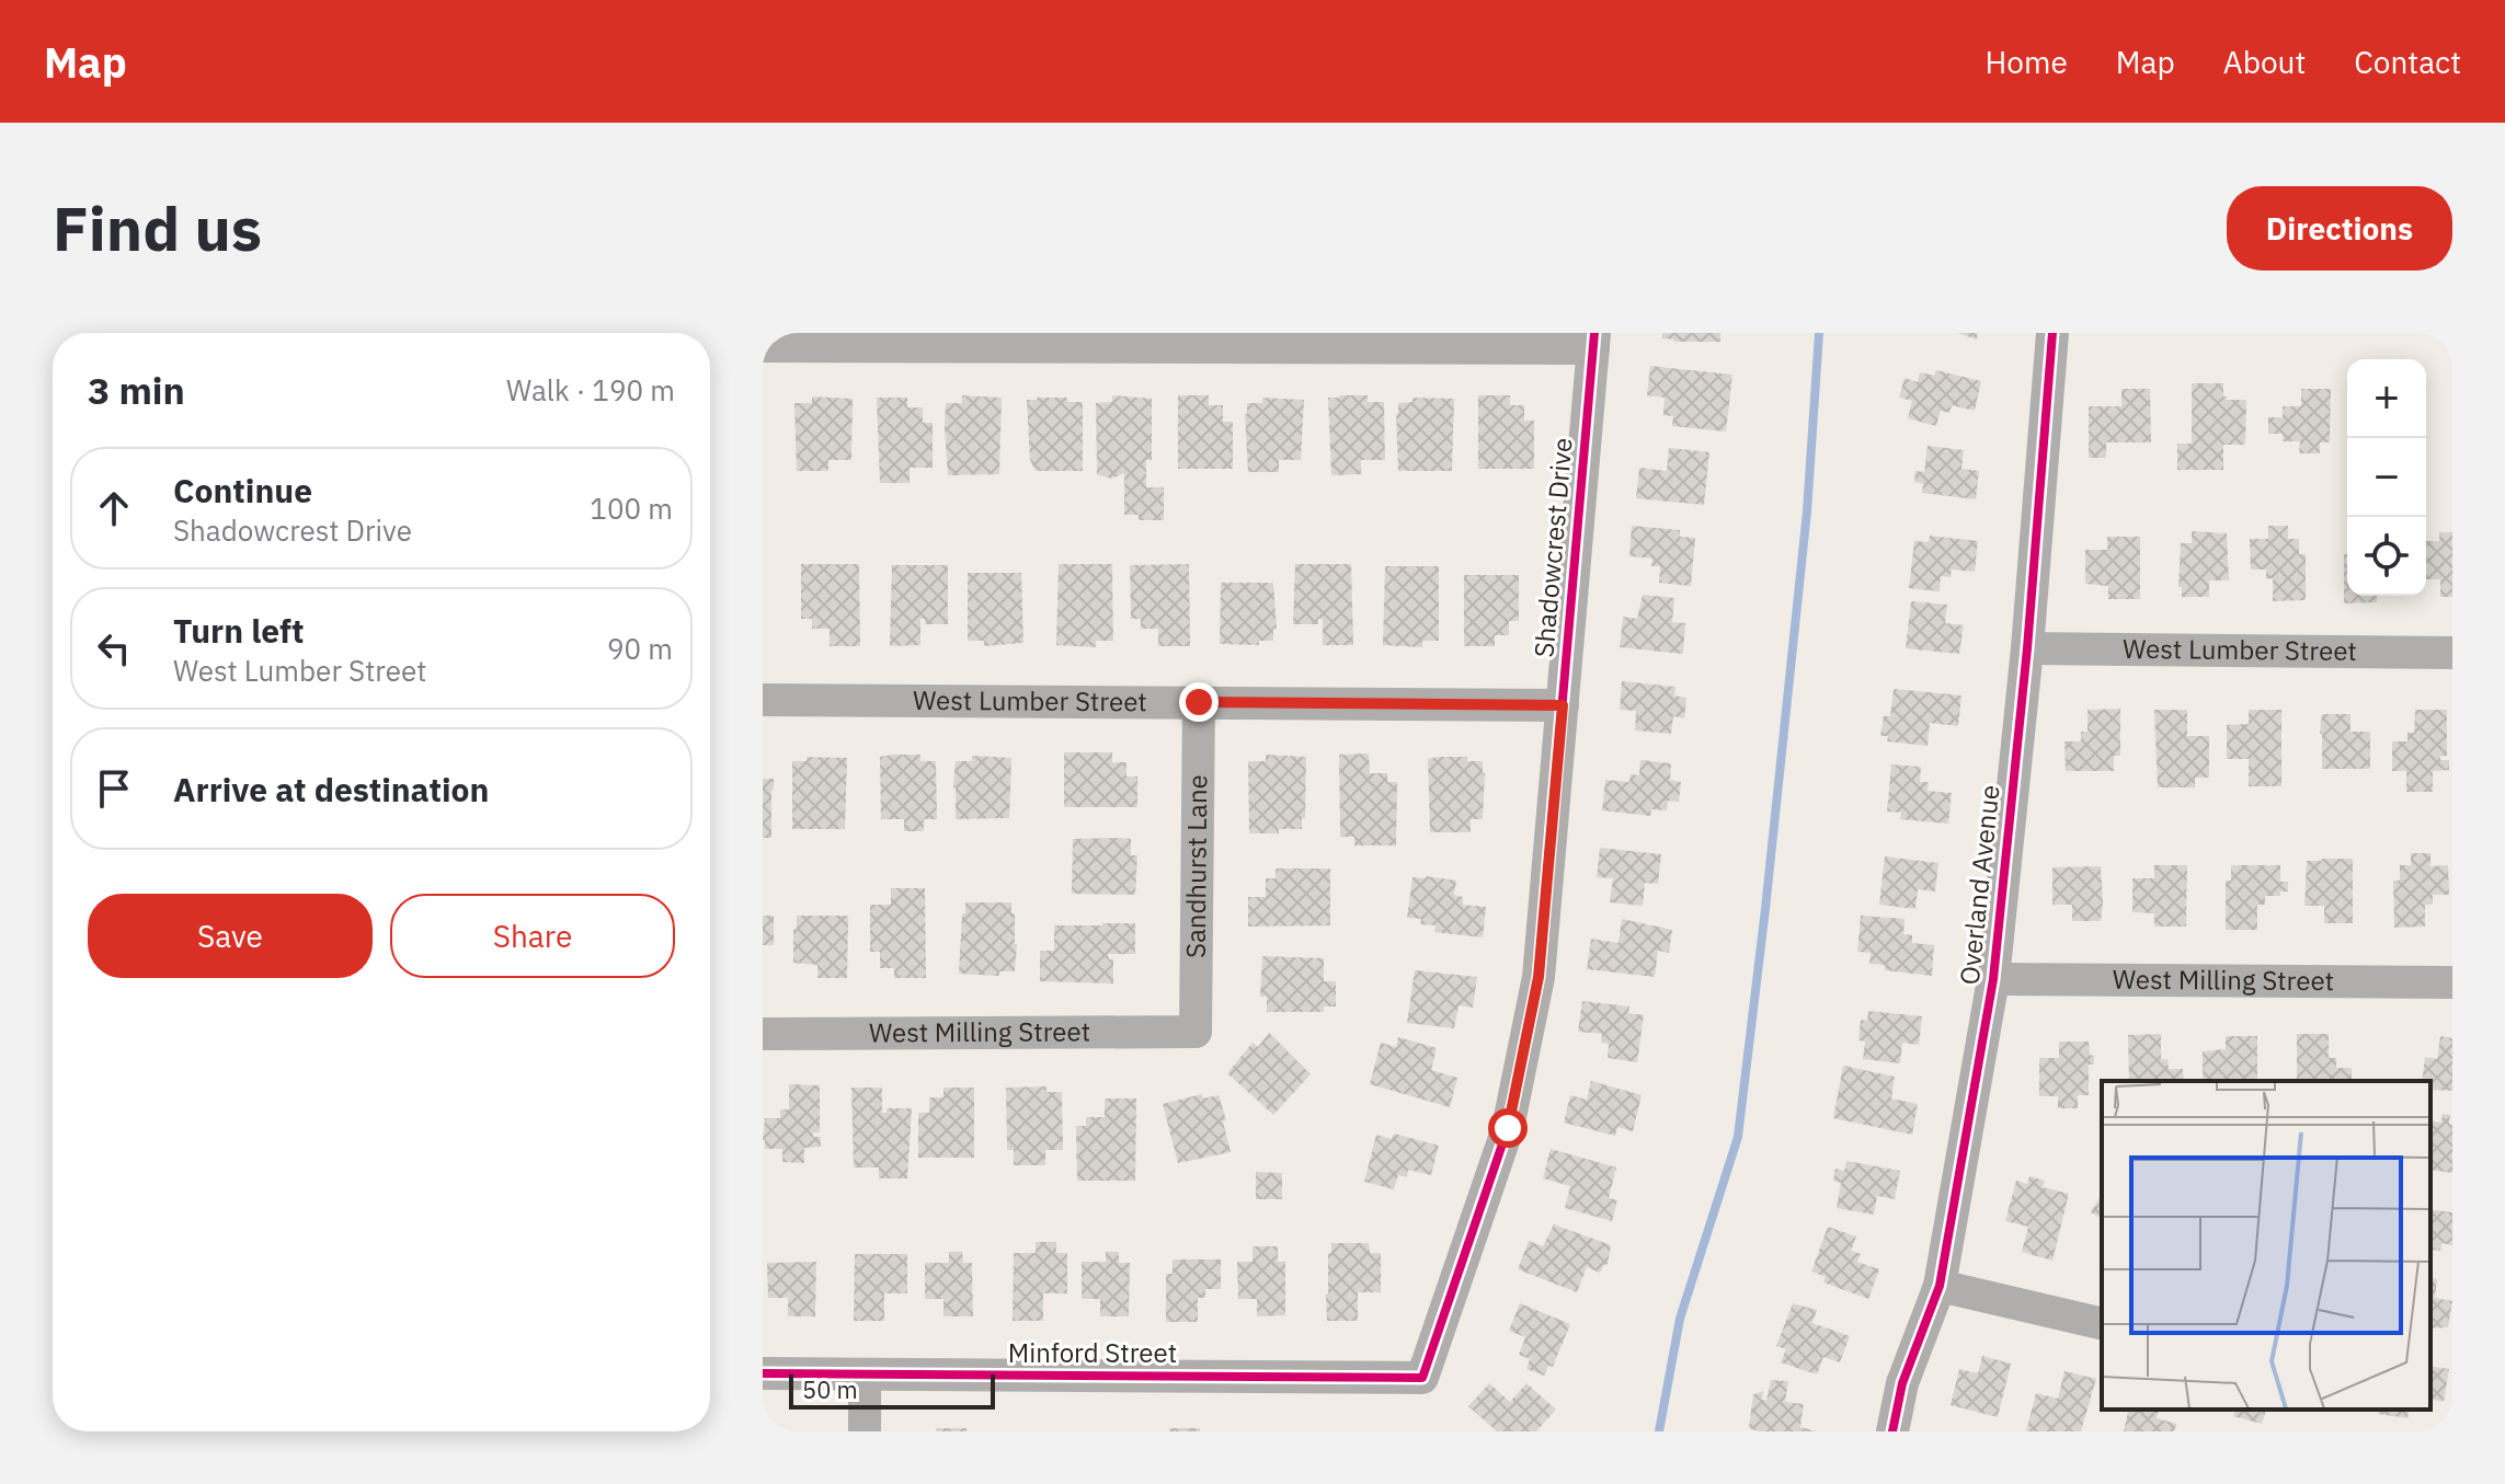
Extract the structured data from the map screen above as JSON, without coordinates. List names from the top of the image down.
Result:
{
  "streets": {
    "street": [
      "Shadowcrest Drive",
      "West Lumber Street",
      "Sandhurst Lane",
      "Overland Avenue",
      "West Milling Street",
      "Minford Street"
    ]
  },
  "crossings": [
    ["Shadowcrest Drive", "West Lumber Street"],
    ["Shadowcrest Drive", "Minford Street"],
    ["West Lumber Street", "Sandhurst Lane"],
    ["West Lumber Street", "Overland Avenue"],
    ["Sandhurst Lane", "West Milling Street"],
    ["Overland Avenue", "West Milling Street"]
  ],
  "scale_bar": "50 m",
  "page": {
    "header": "Map",
    "nav": [
      "Home",
      "Map",
      "About",
      "Contact"
    ],
    "buttons": [
      "Directions",
      ["Save", "Share"]
    ],
    "title": "Find us",
    "heading": ["3 min", "Walk · 190 m"],
    "map_buttons": ["+", "−"],
    "list": [
      ["Continue", "Shadowcrest Drive", "100 m"],
      ["Turn left", "West Lumber Street", "90 m"],
      "Arrive at destination"
    ],
    "scale": "50 m"
  }
}
